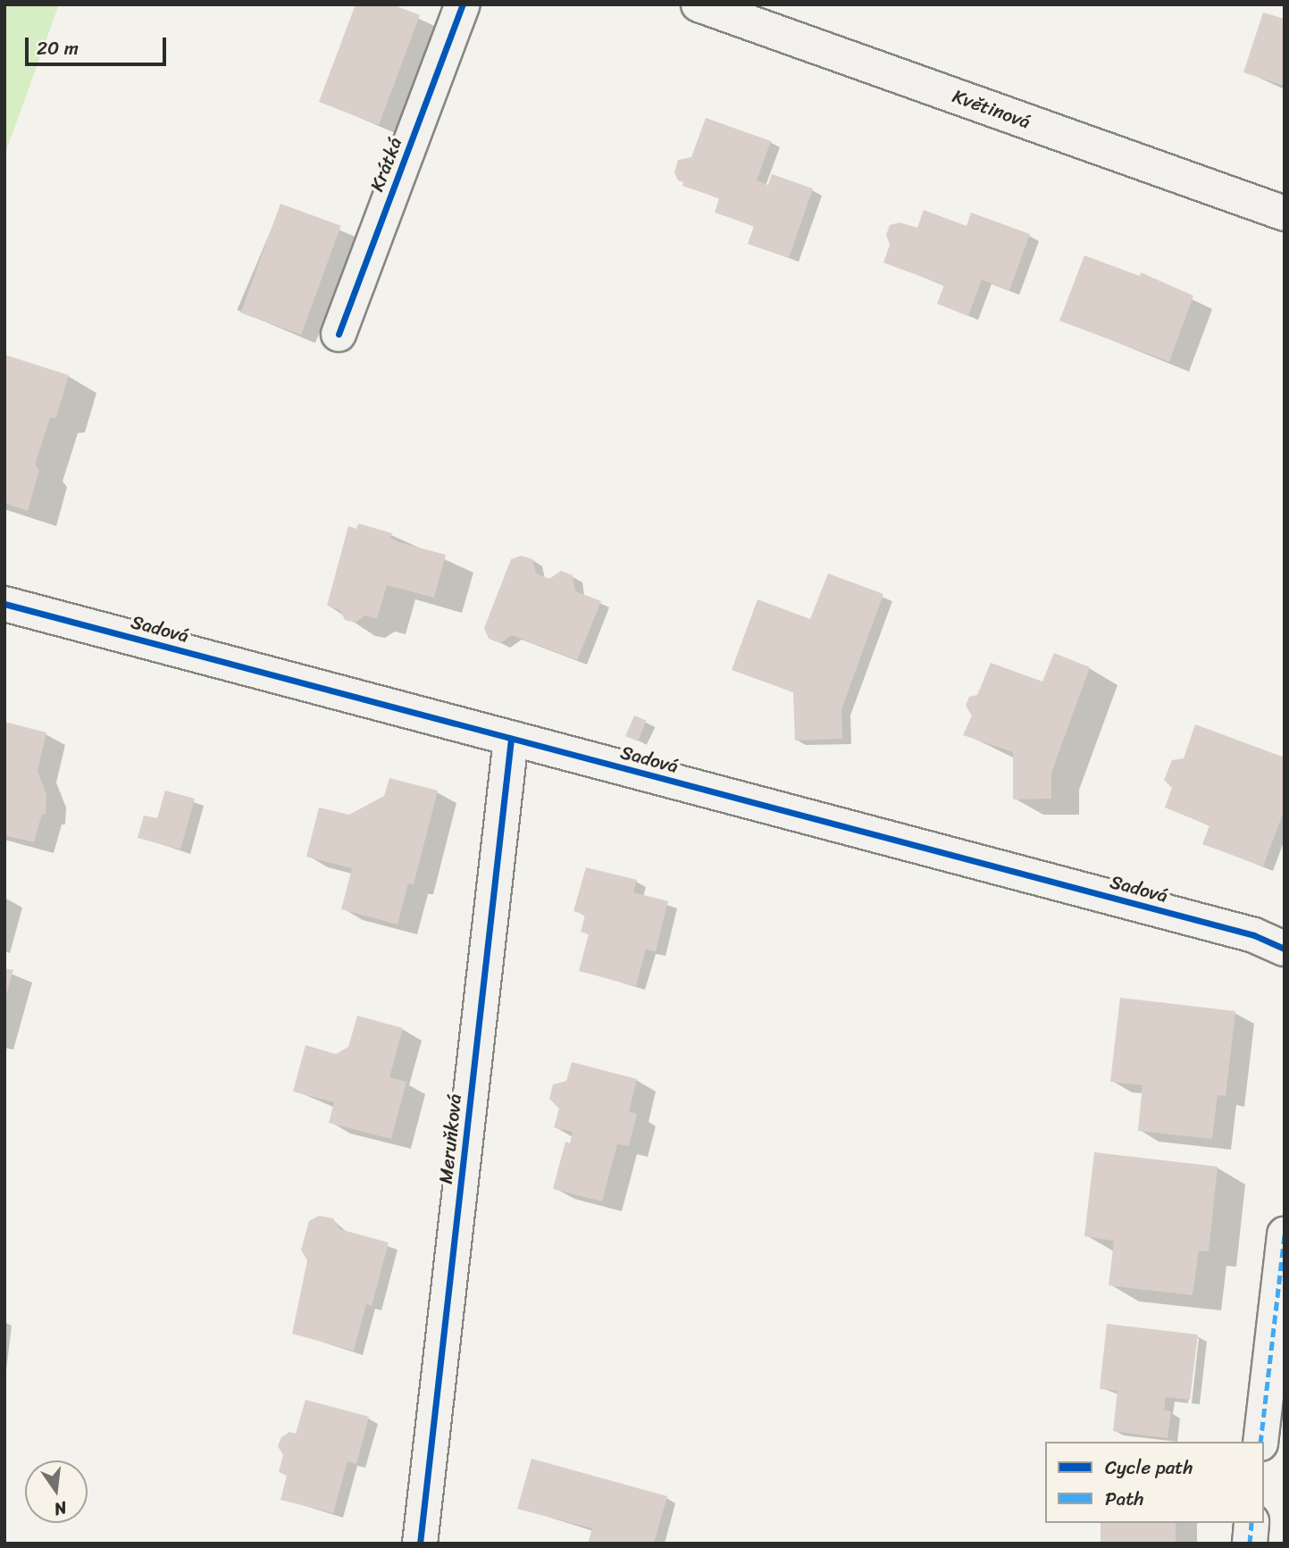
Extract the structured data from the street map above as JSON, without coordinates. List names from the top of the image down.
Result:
{
  "streets": {
    "street": [
      "Květinová",
      "Krátká",
      "Sadová",
      "Meruňková"
    ]
  },
  "crossings": [
    ["Sadová", "Meruňková"]
  ],
  "legend": ["Cycle path", "Path"],
  "scale_bar": "20 m",
  "north": "bottom"
}
